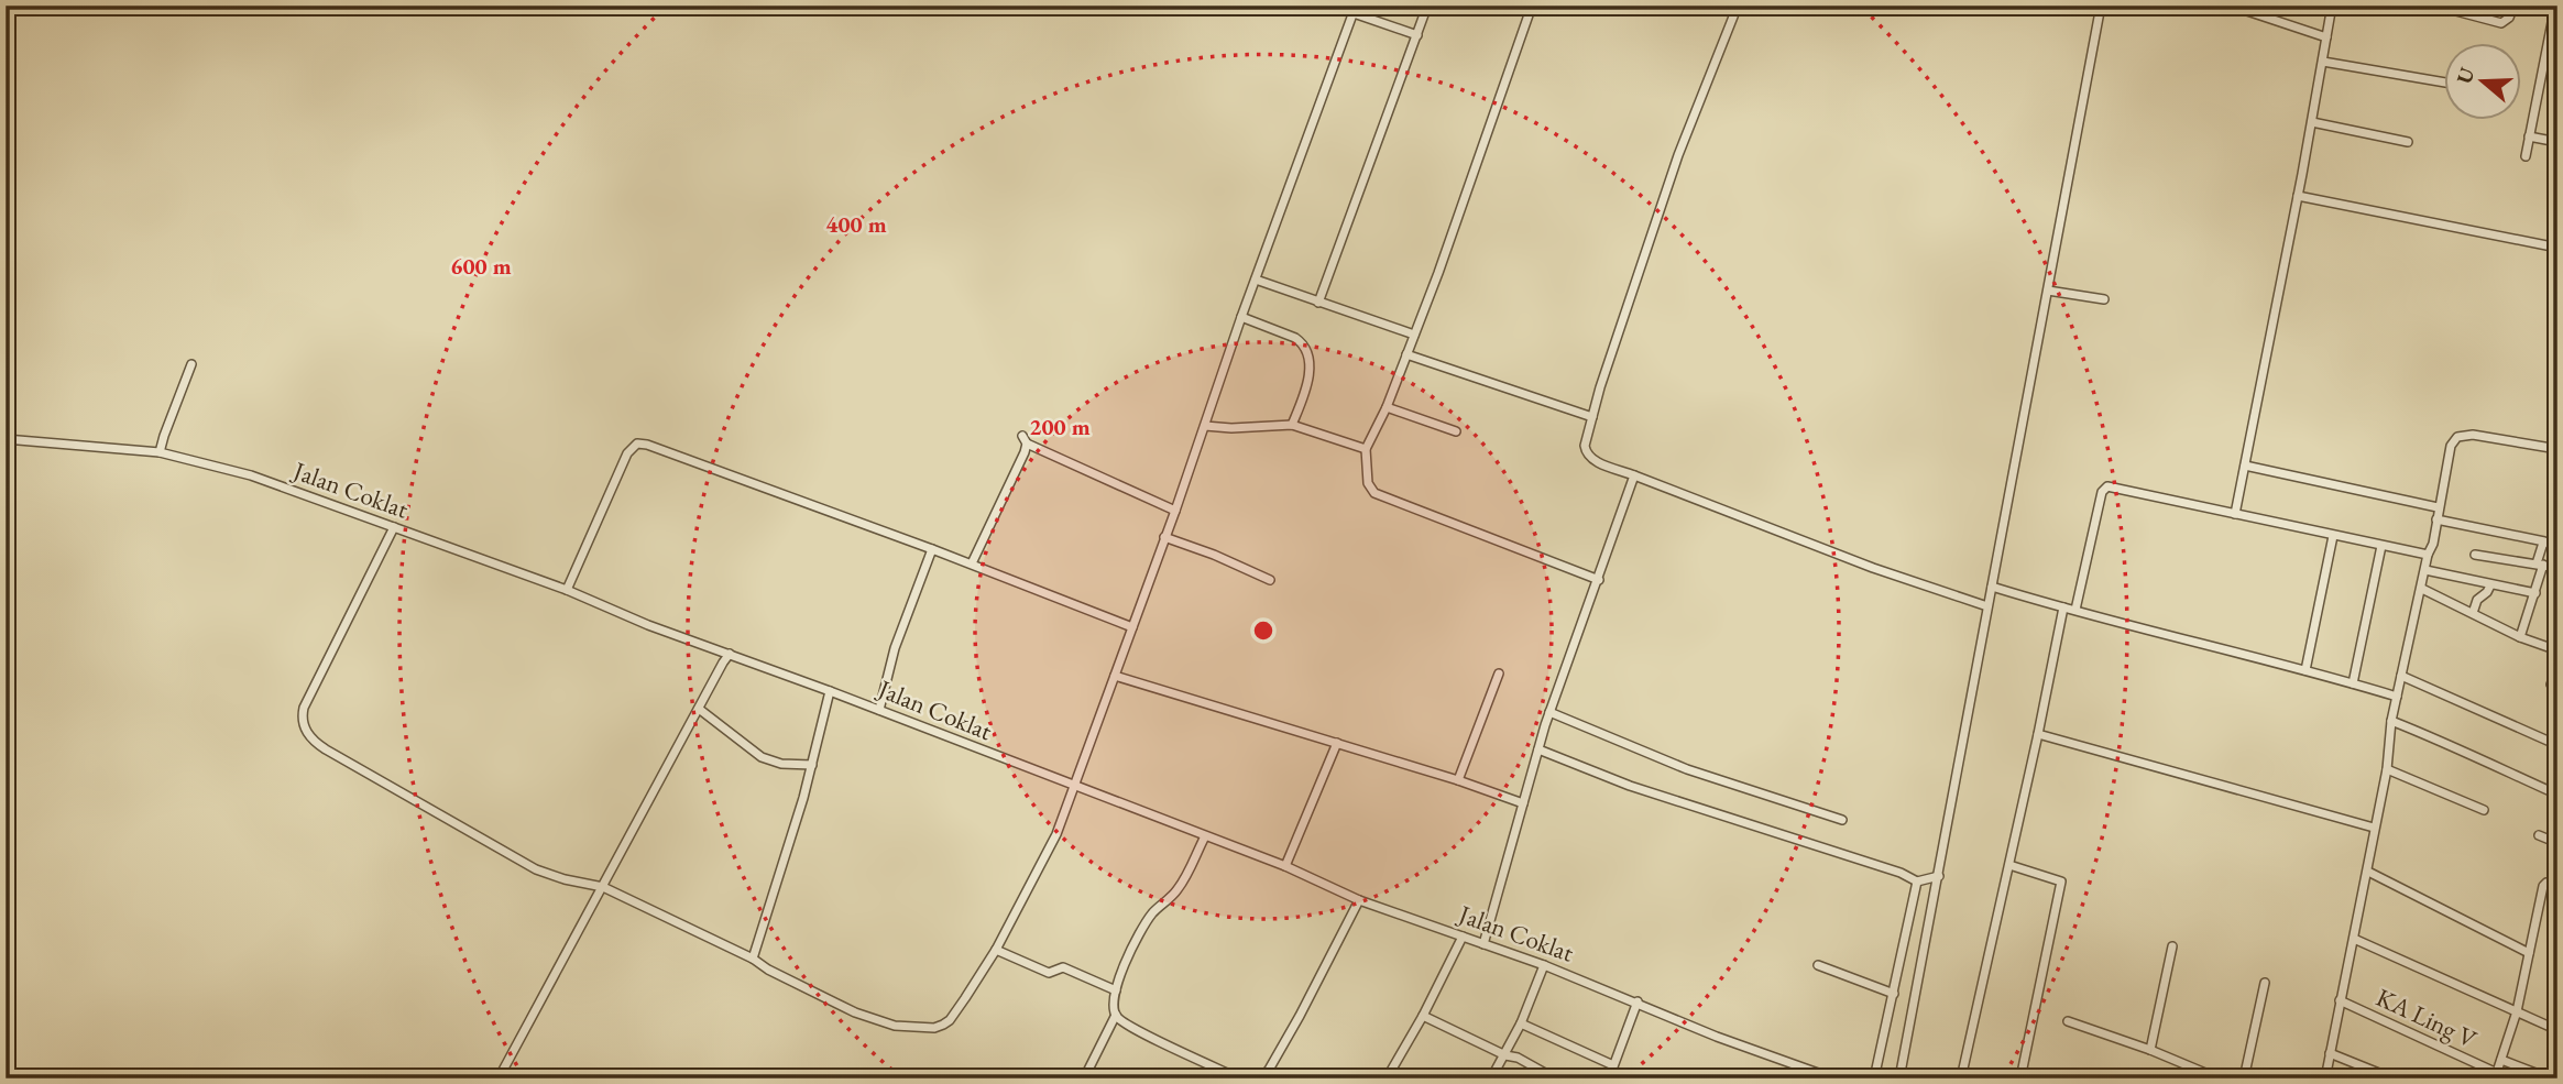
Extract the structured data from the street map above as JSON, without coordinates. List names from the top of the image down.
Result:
{
  "streets": {
    "street": ["Jalan Coklat", "KA Ling V"]
  },
  "north": "left",
  "rings": ["400 m", "600 m", "200 m"]
}
